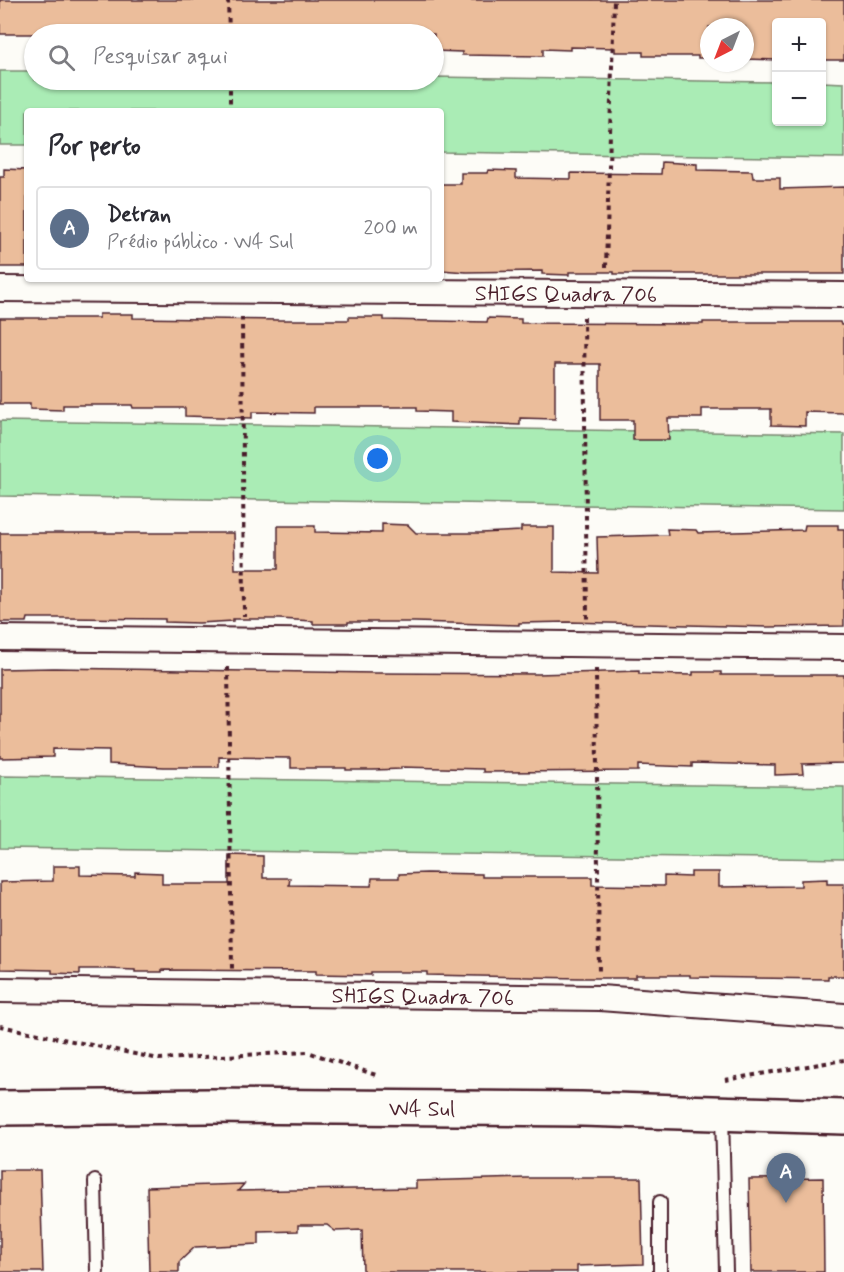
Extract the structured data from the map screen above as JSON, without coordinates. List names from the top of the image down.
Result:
{
  "streets": {
    "main road": ["W4 Sul"],
    "street": ["SHIGS Quadra 706"]
  },
  "north": "bottom left",
  "page": {
    "map_buttons": ["+", "−"],
    "search": "Pesquisar aqui",
    "heading": "Por perto",
    "list": [
      {
        "mark": "A",
        "name": "Detran",
        "note": "Prédio público · W4 Sul",
        "value": "200 m"
      }
    ],
    "pins": "A"
  }
}
